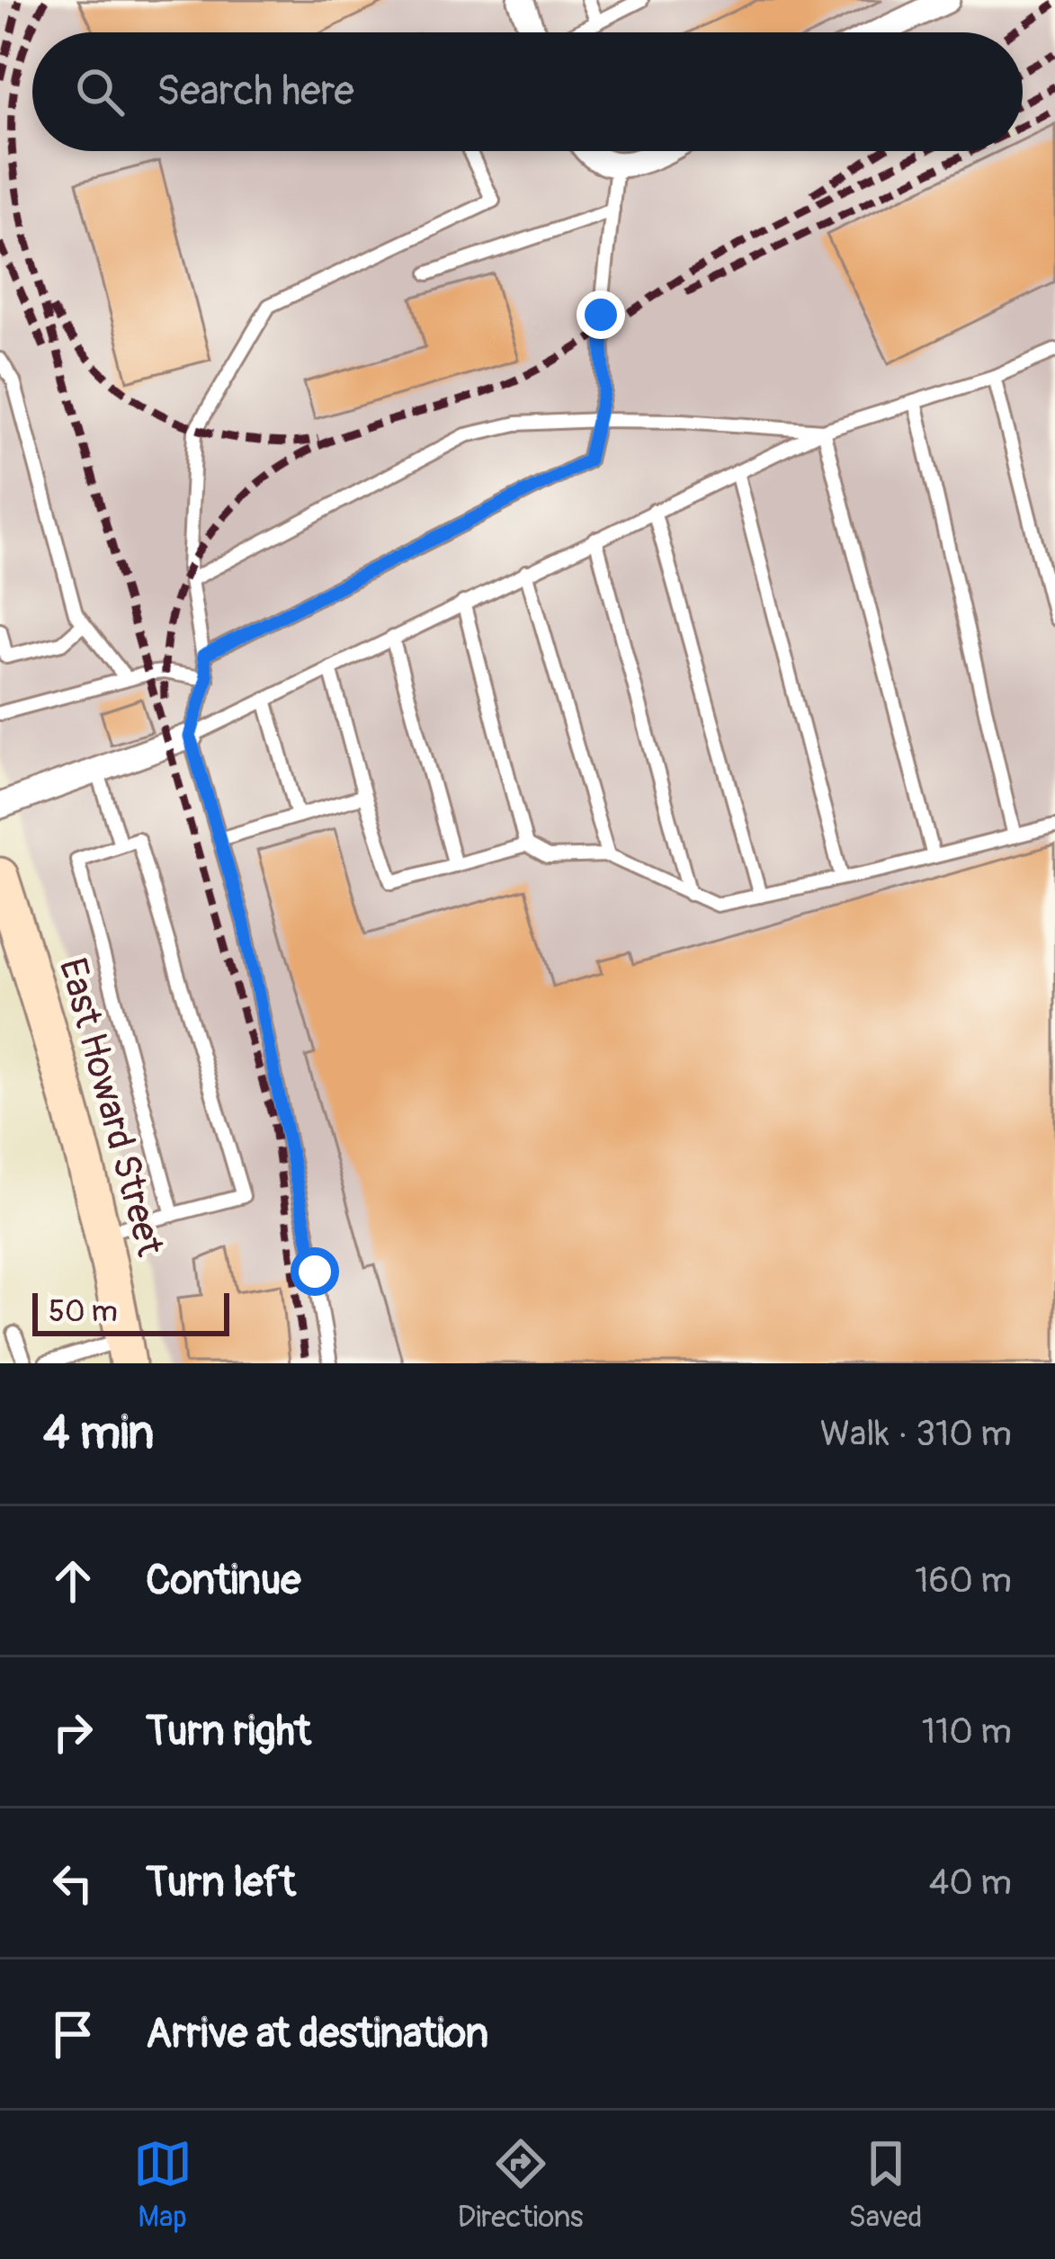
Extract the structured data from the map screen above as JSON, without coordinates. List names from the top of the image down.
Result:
{
  "streets": {
    "main road": ["East Howard Street"]
  },
  "scale_bar": "50 m",
  "page": {
    "search": "Search here",
    "scale": "50 m",
    "heading": ["4 min", "Walk · 310 m"],
    "list": [
      ["Continue", "160 m"],
      ["Turn right", "110 m"],
      ["Turn left", "40 m"],
      "Arrive at destination"
    ],
    "nav": ["Map", "Directions", "Saved"]
  }
}
